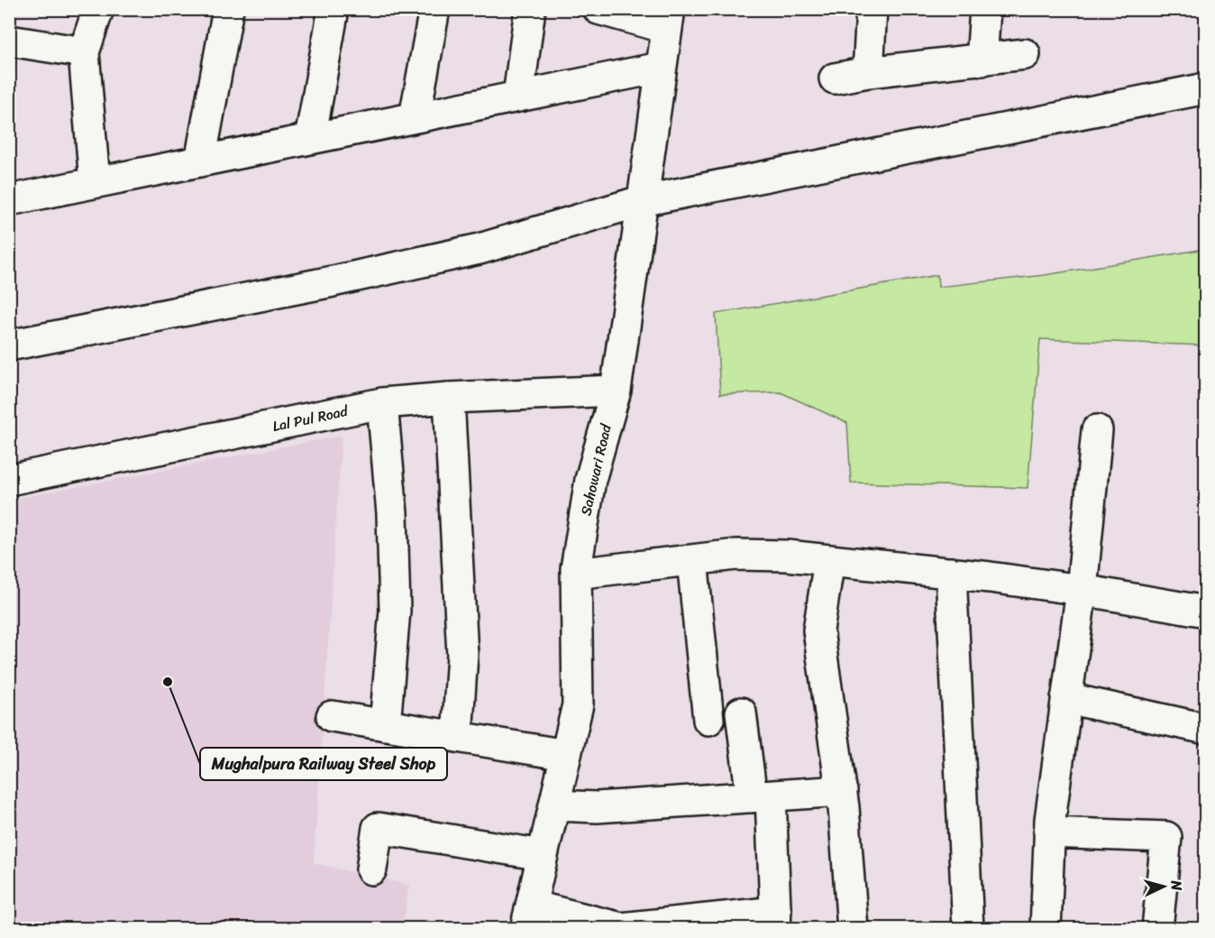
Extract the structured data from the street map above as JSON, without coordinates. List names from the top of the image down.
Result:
{
  "streets": {
    "street": ["Lal Pul Road", "Sahowari Road"]
  },
  "crossings": [
    ["Lal Pul Road", "Sahowari Road"]
  ],
  "places": ["Mughalpura Railway Steel Shop"],
  "north": "right"
}
